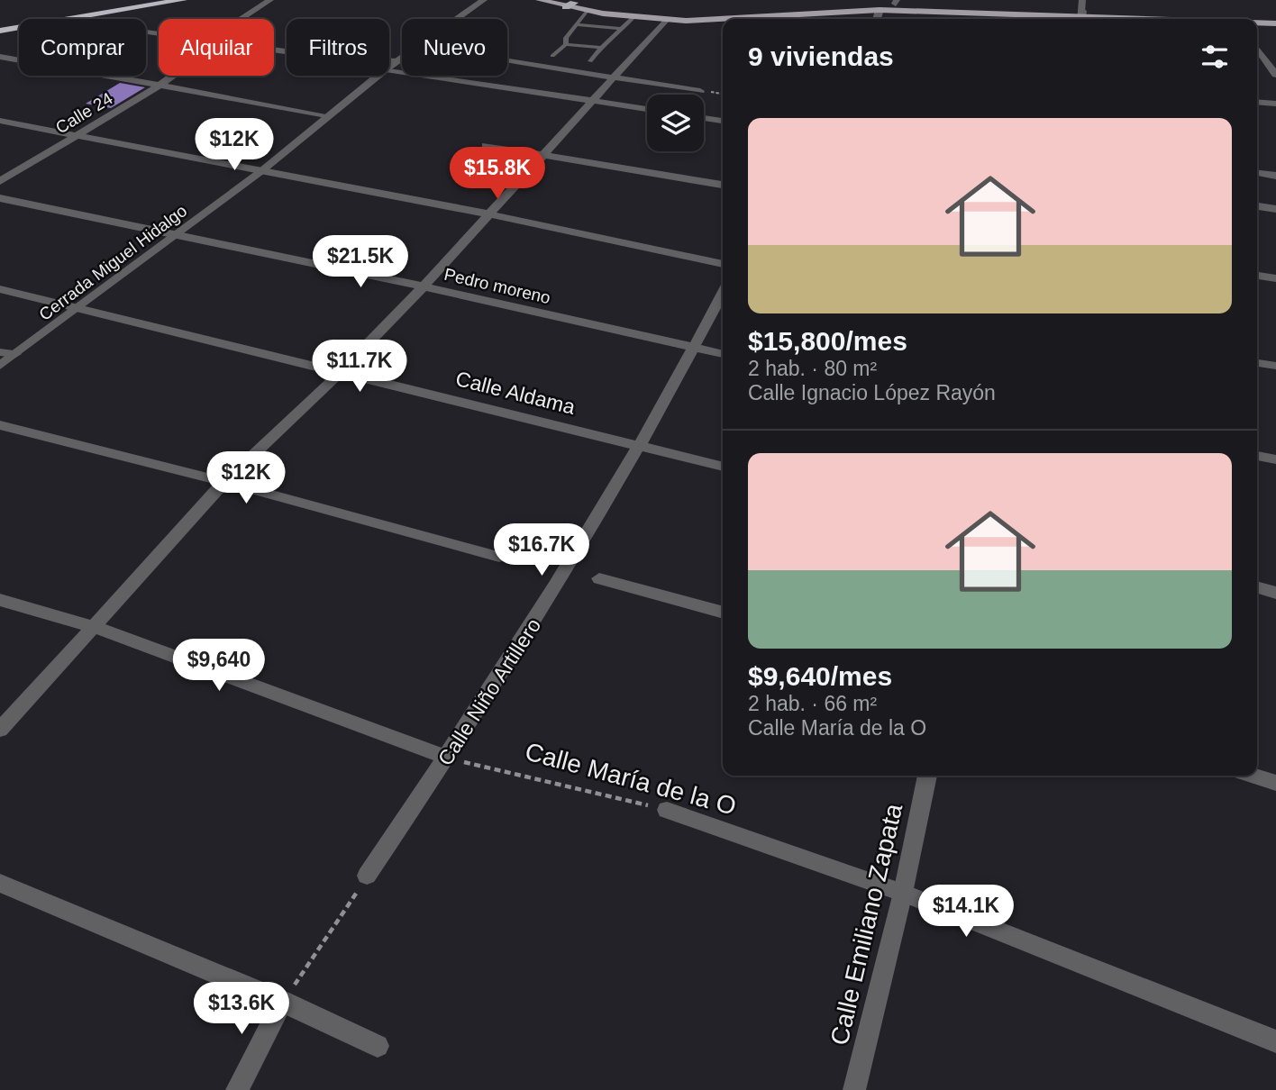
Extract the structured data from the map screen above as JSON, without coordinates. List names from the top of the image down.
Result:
{
  "streets": {
    "street": [
      "Calle 24",
      "Cerrada Miguel Hidalgo",
      "Pedro moreno",
      "Calle Aldama",
      "Calle Niño Artillero",
      "Calle María de la O",
      "Calle Emiliano Zapata"
    ]
  },
  "crossings": [
    ["Cerrada Miguel Hidalgo", "Pedro moreno"],
    ["Cerrada Miguel Hidalgo", "Calle Aldama"],
    ["Pedro moreno", "Calle Niño Artillero"],
    ["Calle Aldama", "Calle Niño Artillero"],
    ["Calle Niño Artillero", "Calle María de la O"],
    ["Calle María de la O", "Calle Emiliano Zapata"]
  ],
  "page": {
    "chip": [
      "Comprar",
      "Alquilar",
      "Filtros",
      "Nuevo"
    ],
    "heading": "9 viviendas",
    "list": [
      {
        "name": "$15,800/mes",
        "note": "2 hab. · 80 m² · Calle Ignacio López Rayón"
      },
      {
        "name": "$9,640/mes",
        "note": "2 hab. · 66 m² · Calle María de la O"
      }
    ],
    "price": [
      "$12K",
      "$15.8K",
      "$21.5K",
      "$11.7K",
      "$12K",
      "$16.7K",
      "$9,640",
      "$14.1K",
      "$13.6K"
    ]
  }
}
